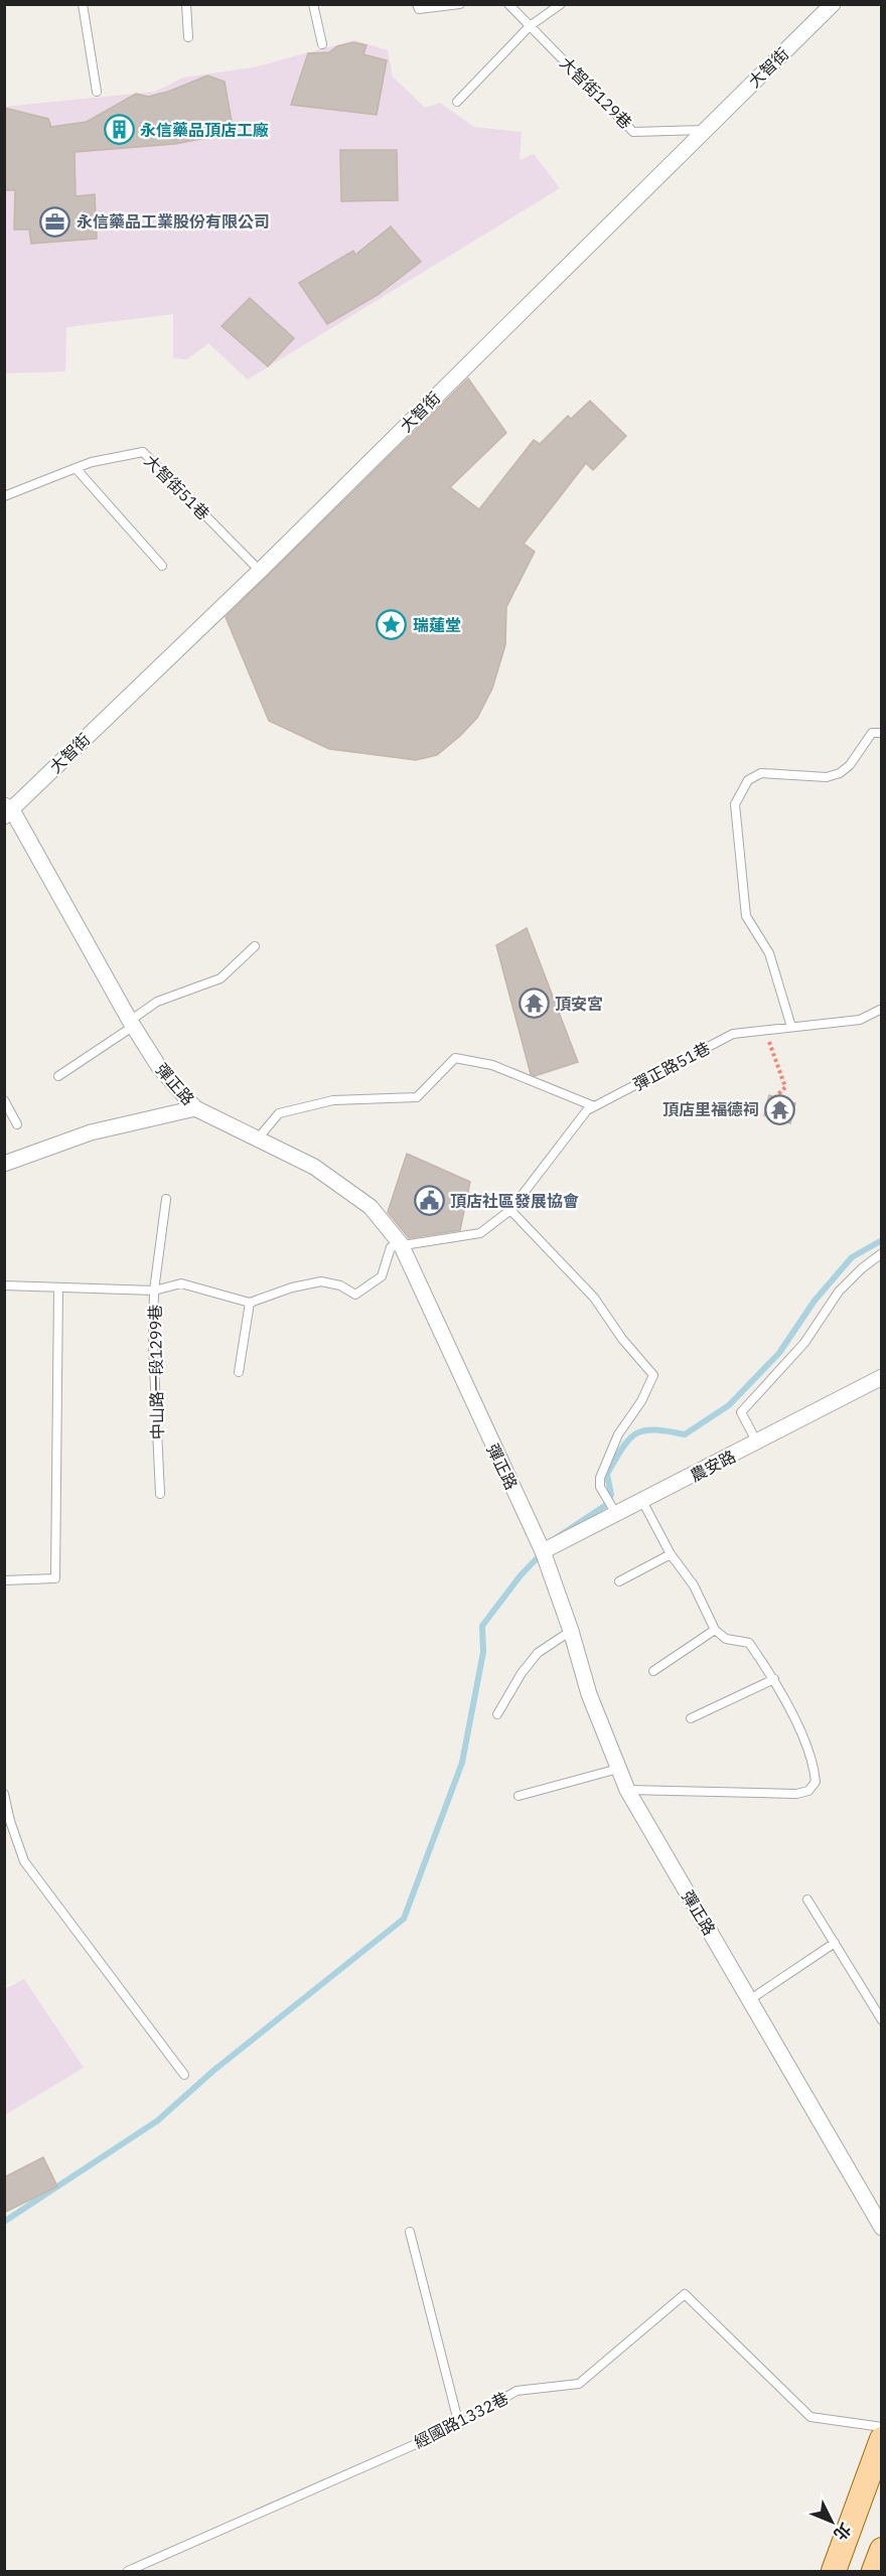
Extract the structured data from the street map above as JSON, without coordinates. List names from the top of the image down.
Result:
{
  "streets": {
    "street": ["大智街", "彈正路", "農安路"],
    "lane": [
      "大智街129巷",
      "大智街51巷",
      "彈正路51巷",
      "中山路一段1299巷",
      "經國路1332巷"
    ]
  },
  "crossings": [
    ["大智街", "大智街129巷"],
    ["大智街", "大智街51巷"],
    ["大智街", "彈正路"],
    ["彈正路51巷", "彈正路"],
    ["彈正路", "農安路"]
  ],
  "places": {
    "building": ["永信藥品頂店工廠"],
    "office": ["永信藥品工業股份有限公司"],
    "place": ["瑞蓮堂"],
    "temple": ["頂安宮", "頂店里福德祠"],
    "public building": ["頂店社區發展協會"]
  },
  "north": "bottom right"
}
